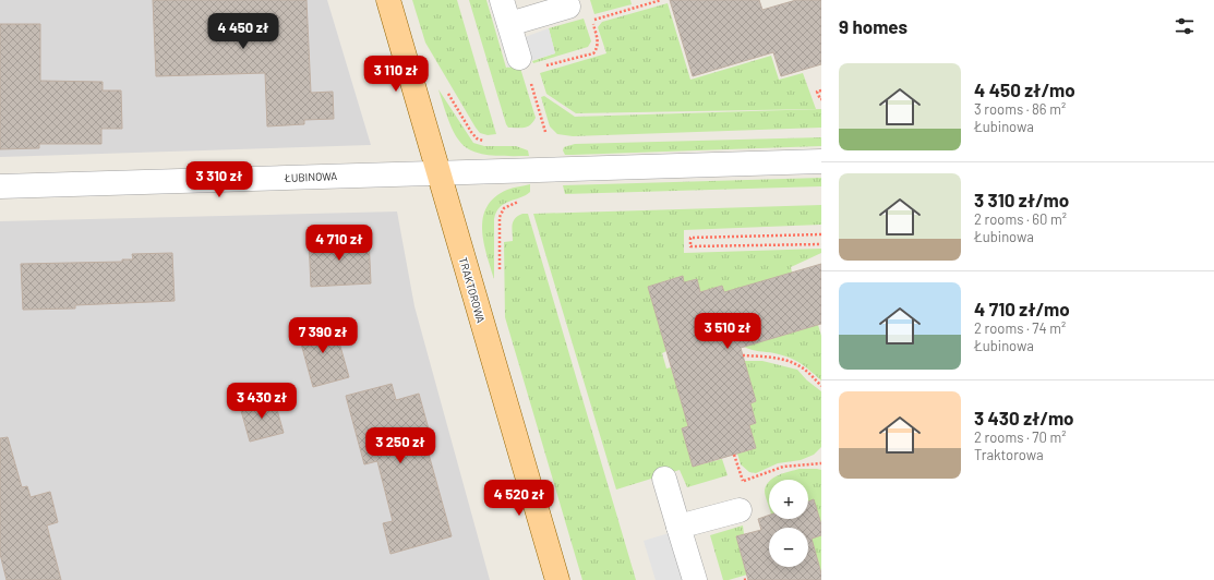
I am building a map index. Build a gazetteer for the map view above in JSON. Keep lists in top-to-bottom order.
{
  "streets": {
    "main road": ["TRAKTOROWA"],
    "street": ["ŁUBINOWA"]
  },
  "crossings": [
    ["ŁUBINOWA", "TRAKTOROWA"]
  ],
  "page": {
    "heading": "9 homes",
    "price": [
      "4 450 zł",
      "3 110 zł",
      "3 310 zł",
      "4 710 zł",
      "3 510 zł",
      "7 390 zł",
      "3 430 zł",
      "3 250 zł",
      "4 520 zł"
    ],
    "list": [
      {
        "name": "4 450 zł/mo",
        "note": "3 rooms · 86 m² · Łubinowa"
      },
      {
        "name": "3 310 zł/mo",
        "note": "2 rooms · 60 m² · Łubinowa"
      },
      {
        "name": "4 710 zł/mo",
        "note": "2 rooms · 74 m² · Łubinowa"
      },
      {
        "name": "3 430 zł/mo",
        "note": "2 rooms · 70 m² · Traktorowa"
      }
    ],
    "map_buttons": ["+", "−"]
  }
}
